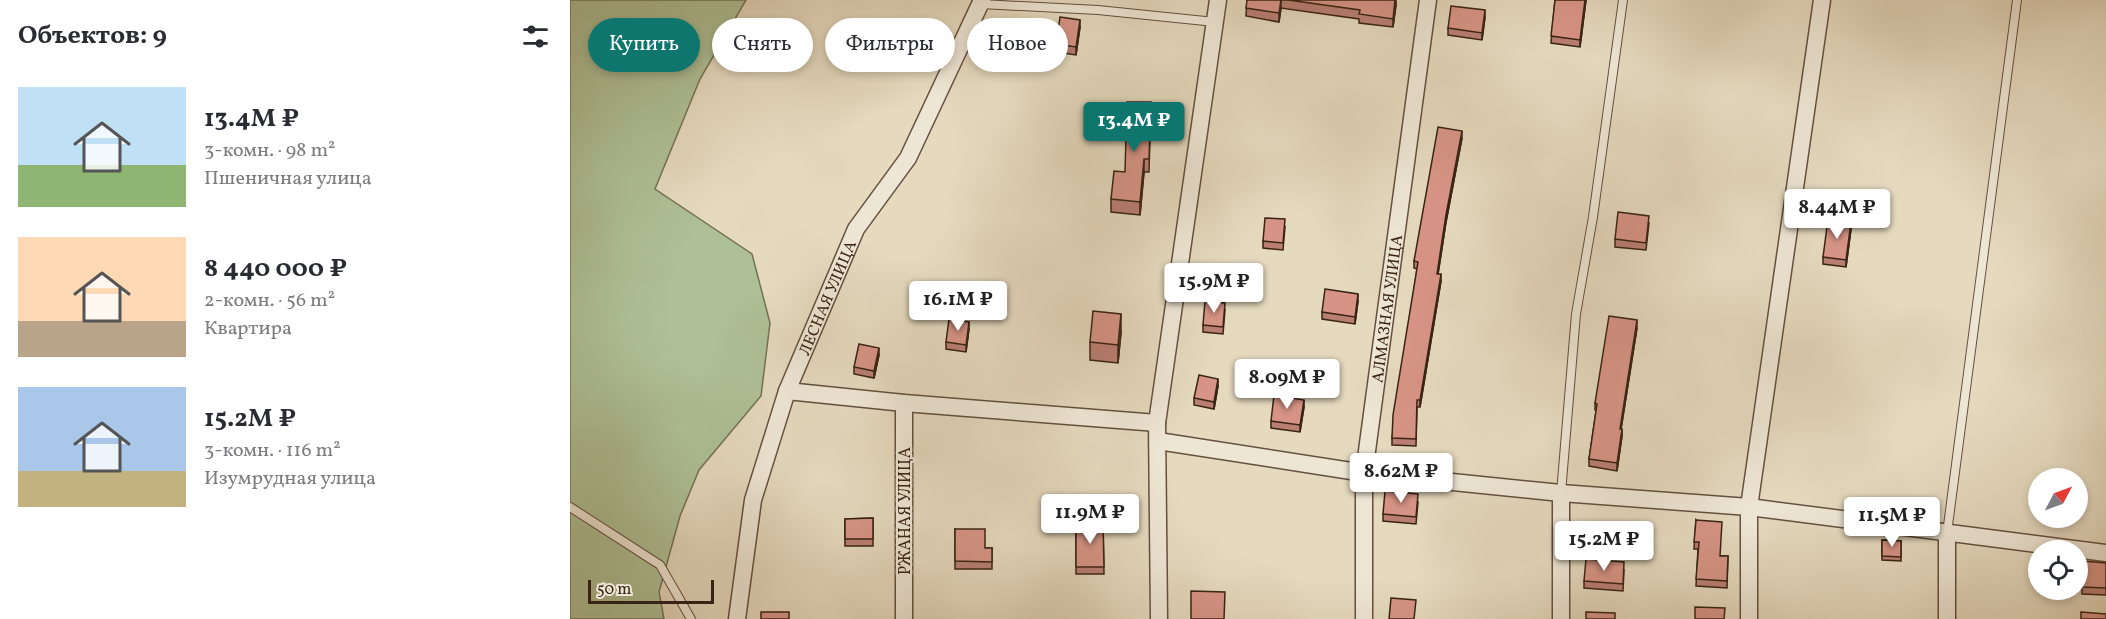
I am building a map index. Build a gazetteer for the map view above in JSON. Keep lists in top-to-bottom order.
{
  "streets": {
    "street": ["ЛЕСНАЯ УЛИЦА", "АЛМАЗНАЯ УЛИЦА", "РЖАНАЯ УЛИЦА"]
  },
  "scale_bar": "50 m",
  "north": "top right",
  "page": {
    "heading": "Объектов: 9",
    "chip": [
      "Купить",
      "Снять",
      "Фильтры",
      "Новое"
    ],
    "list": [
      {
        "name": "13.4M ₽",
        "note": "3-комн. · 98 m² · Пшеничная улица"
      },
      {
        "name": "8 440 000 ₽",
        "note": "2-комн. · 56 m² · Квартира"
      },
      {
        "name": "15.2M ₽",
        "note": "3-комн. · 116 m² · Изумрудная улица"
      }
    ],
    "price": [
      "13.4M ₽",
      "8.44M ₽",
      "15.9M ₽",
      "16.1M ₽",
      "8.09M ₽",
      "8.62M ₽",
      "11.9M ₽",
      "11.5M ₽",
      "15.2M ₽"
    ],
    "scale": "50 m"
  }
}
